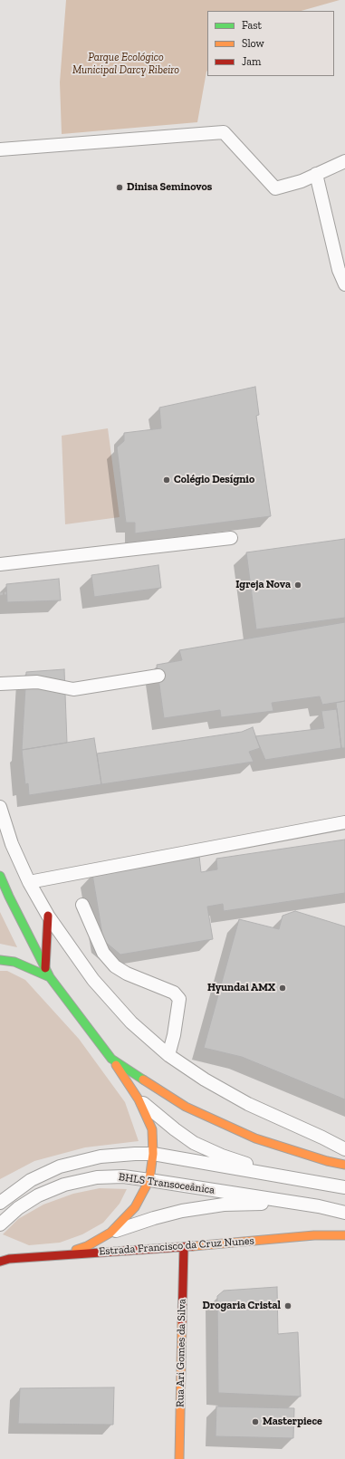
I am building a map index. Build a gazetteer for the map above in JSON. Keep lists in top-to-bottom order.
{
  "streets": {
    "main road": ["Estrada Francisco da Cruz Nunes", "Rua Ari Gomes da Silva"],
    "lane": ["BHLS Transoceânica"]
  },
  "crossings": [
    ["Estrada Francisco da Cruz Nunes", "Rua Ari Gomes da Silva"]
  ],
  "parks": ["Parque Ecológico Municipal Darcy Ribeiro"],
  "places": [
    "Dinisa Seminovos",
    "Colégio Desígnio",
    "Igreja Nova",
    "Hyundai AMX",
    "Drogaria Cristal",
    "Masterpiece"
  ],
  "legend": ["Fast", "Slow", "Jam"]
}
